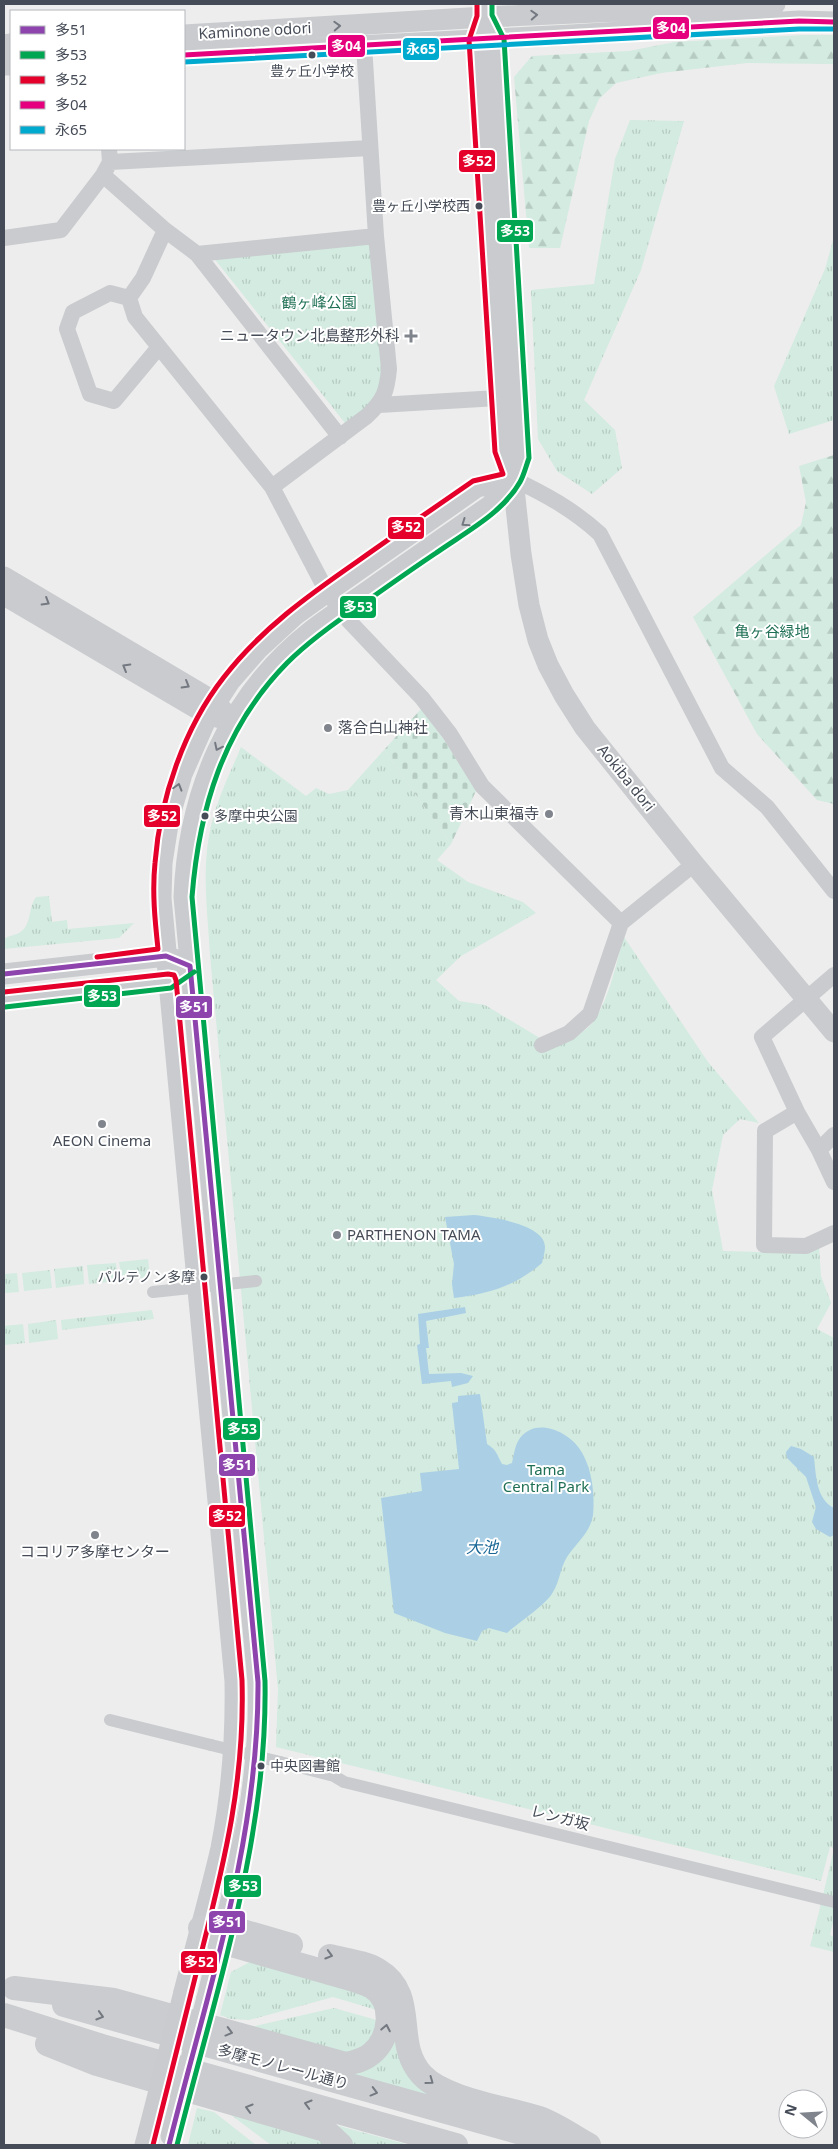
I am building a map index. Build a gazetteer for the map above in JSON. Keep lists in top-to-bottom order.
{
  "streets": {
    "main road": ["多摩モノレール通り"],
    "street": ["Kaminone odori", "Aokiba dori", "レンガ坂"]
  },
  "crossings": [
    ["Kaminone odori", "Aokiba dori"]
  ],
  "water": ["大池"],
  "parks": ["鶴ヶ峰公園", "亀ヶ谷緑地", "Tama Central Park"],
  "places": {
    "other": [
      "豊ヶ丘小学校",
      "豊ヶ丘小学校西",
      "落合白山神社",
      "青木山東福寺",
      "多摩中央公園",
      "AEON Cinema",
      "PARTHENON TAMA",
      "パルテノン多摩",
      "ココリア多摩センター",
      "中央図書館"
    ],
    "health": ["ニュータウン北島整形外科"]
  },
  "lines": [
    "transit line 多53",
    "transit line 多52",
    "transit line 多04",
    "transit line 永65",
    "transit line 多51"
  ],
  "legend": [
    "多51",
    "多53",
    "多52",
    "多04",
    "永65"
  ],
  "north": "left"
}
